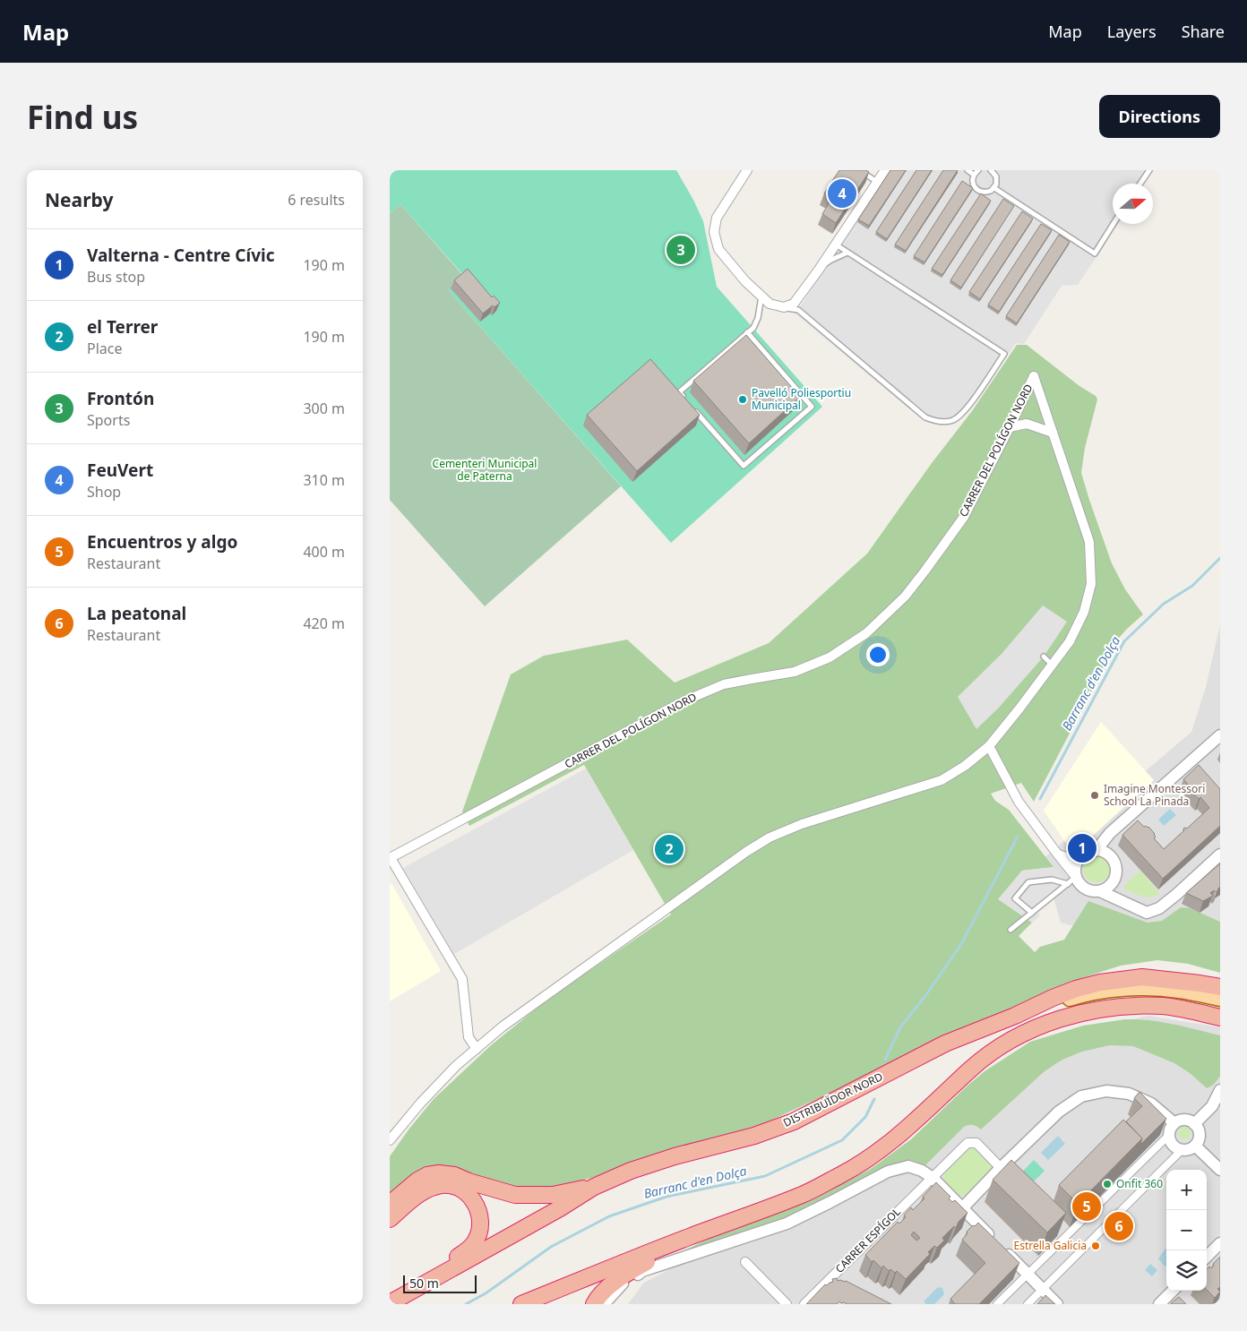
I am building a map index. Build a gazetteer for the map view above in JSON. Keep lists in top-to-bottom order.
{
  "streets": {
    "highway": ["DISTRIBUÏDOR NORD"],
    "street": ["CARRER DEL POLÍGON NORD", "CARRER ESPÍGOL"]
  },
  "water": ["Barranc d'en Dolça"],
  "parks": ["Cementeri Municipal de Paterna"],
  "places": [
    "Pavelló Poliesportiu Municipal",
    "Imagine Montessori School La Pinada",
    "Onfit 360",
    "Estrella Galicia"
  ],
  "scale_bar": "50 m",
  "north": "right",
  "page": {
    "header": "Map",
    "nav": ["Map", "Layers", "Share"],
    "buttons": "Directions",
    "title": "Find us",
    "heading": ["Nearby", "6 results"],
    "pins": [
      "4",
      "3",
      "1",
      "2",
      "5",
      "6"
    ],
    "list": [
      {
        "mark": "1",
        "name": "Valterna - Centre Cívic",
        "note": "Bus stop",
        "value": "190 m"
      },
      {
        "mark": "2",
        "name": "el Terrer",
        "note": "Place",
        "value": "190 m"
      },
      {
        "mark": "3",
        "name": "Frontón",
        "note": "Sports",
        "value": "300 m"
      },
      {
        "mark": "4",
        "name": "FeuVert",
        "note": "Shop",
        "value": "310 m"
      },
      {
        "mark": "5",
        "name": "Encuentros y algo",
        "note": "Restaurant",
        "value": "400 m"
      },
      {
        "mark": "6",
        "name": "La peatonal",
        "note": "Restaurant",
        "value": "420 m"
      }
    ],
    "map_buttons": ["+", "−"],
    "scale": "50 m"
  }
}
